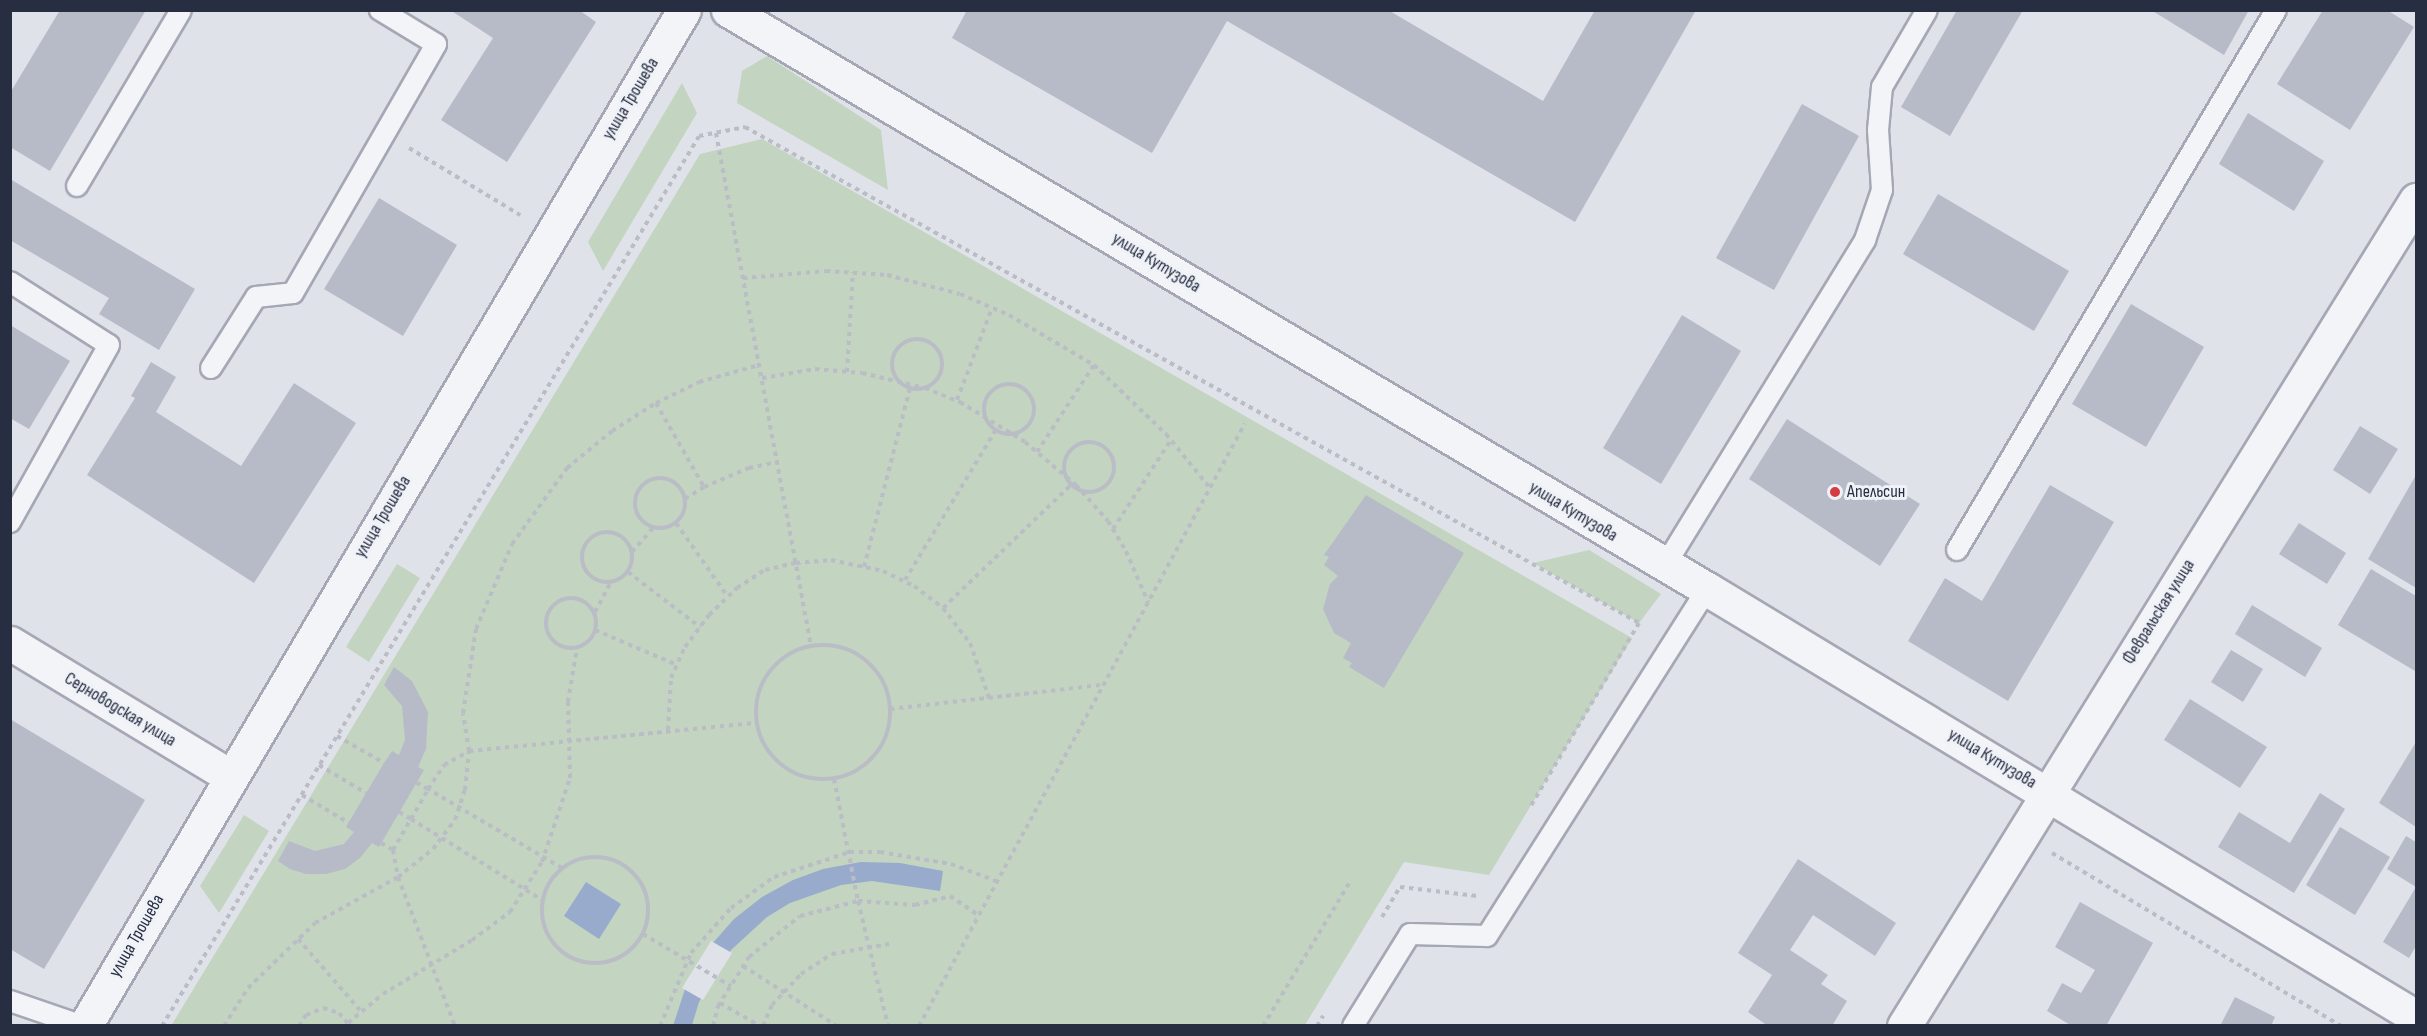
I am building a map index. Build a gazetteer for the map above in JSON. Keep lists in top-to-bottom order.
{
  "streets": {
    "street": [
      "улица Трошева",
      "улица Кутузова",
      "Февральская улица",
      "Серноводская улица"
    ]
  },
  "crossings": [
    ["улица Трошева", "Серноводская улица"],
    ["улица Кутузова", "Февральская улица"]
  ],
  "places": ["Апельсин"]
}
